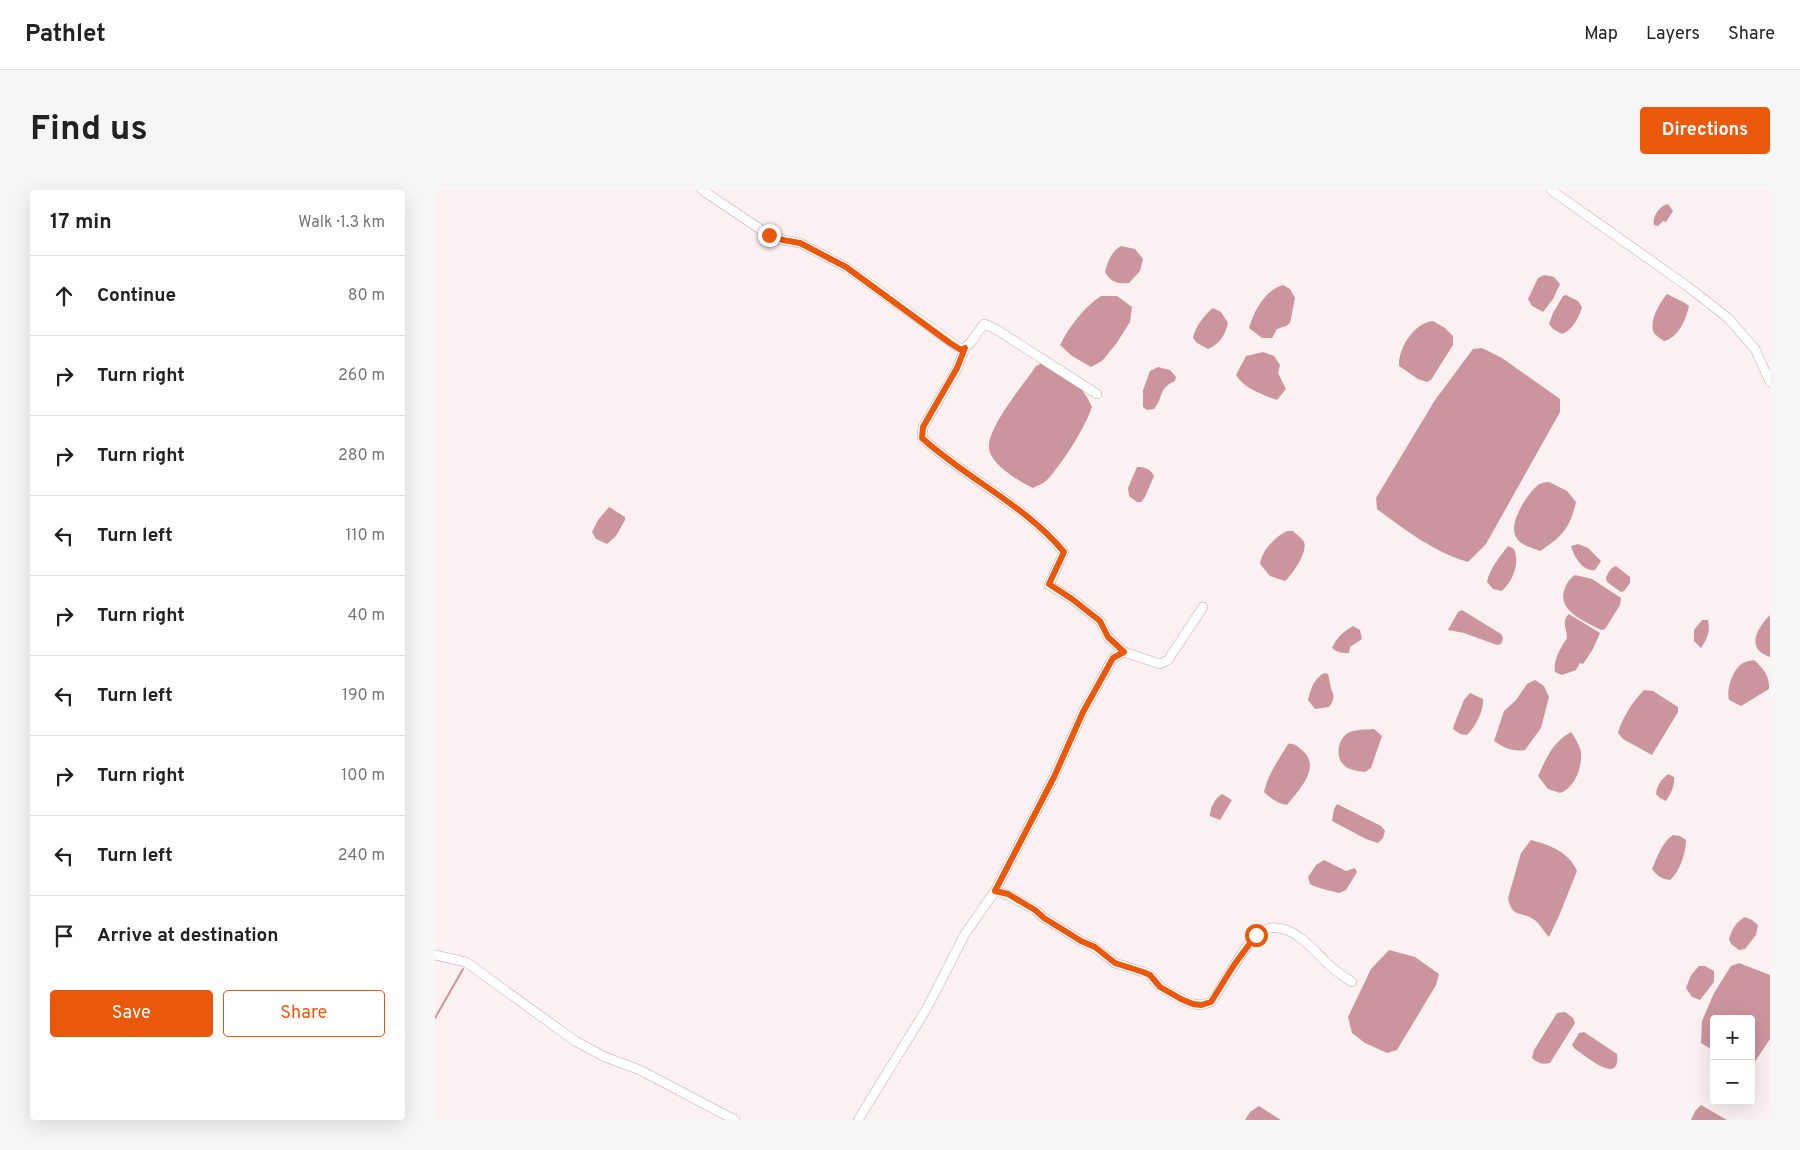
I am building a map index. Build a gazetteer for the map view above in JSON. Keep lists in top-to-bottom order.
{
  "page": {
    "header": "Pathlet",
    "nav": ["Map", "Layers", "Share"],
    "buttons": [
      "Directions",
      ["Save", "Share"]
    ],
    "title": "Find us",
    "heading": ["17 min", "Walk · 1.3 km"],
    "list": [
      ["Continue", "80 m"],
      ["Turn right", "260 m"],
      ["Turn right", "280 m"],
      ["Turn left", "110 m"],
      ["Turn right", "40 m"],
      ["Turn left", "190 m"],
      ["Turn right", "100 m"],
      ["Turn left", "240 m"],
      "Arrive at destination"
    ],
    "map_buttons": ["+", "−"]
  }
}
